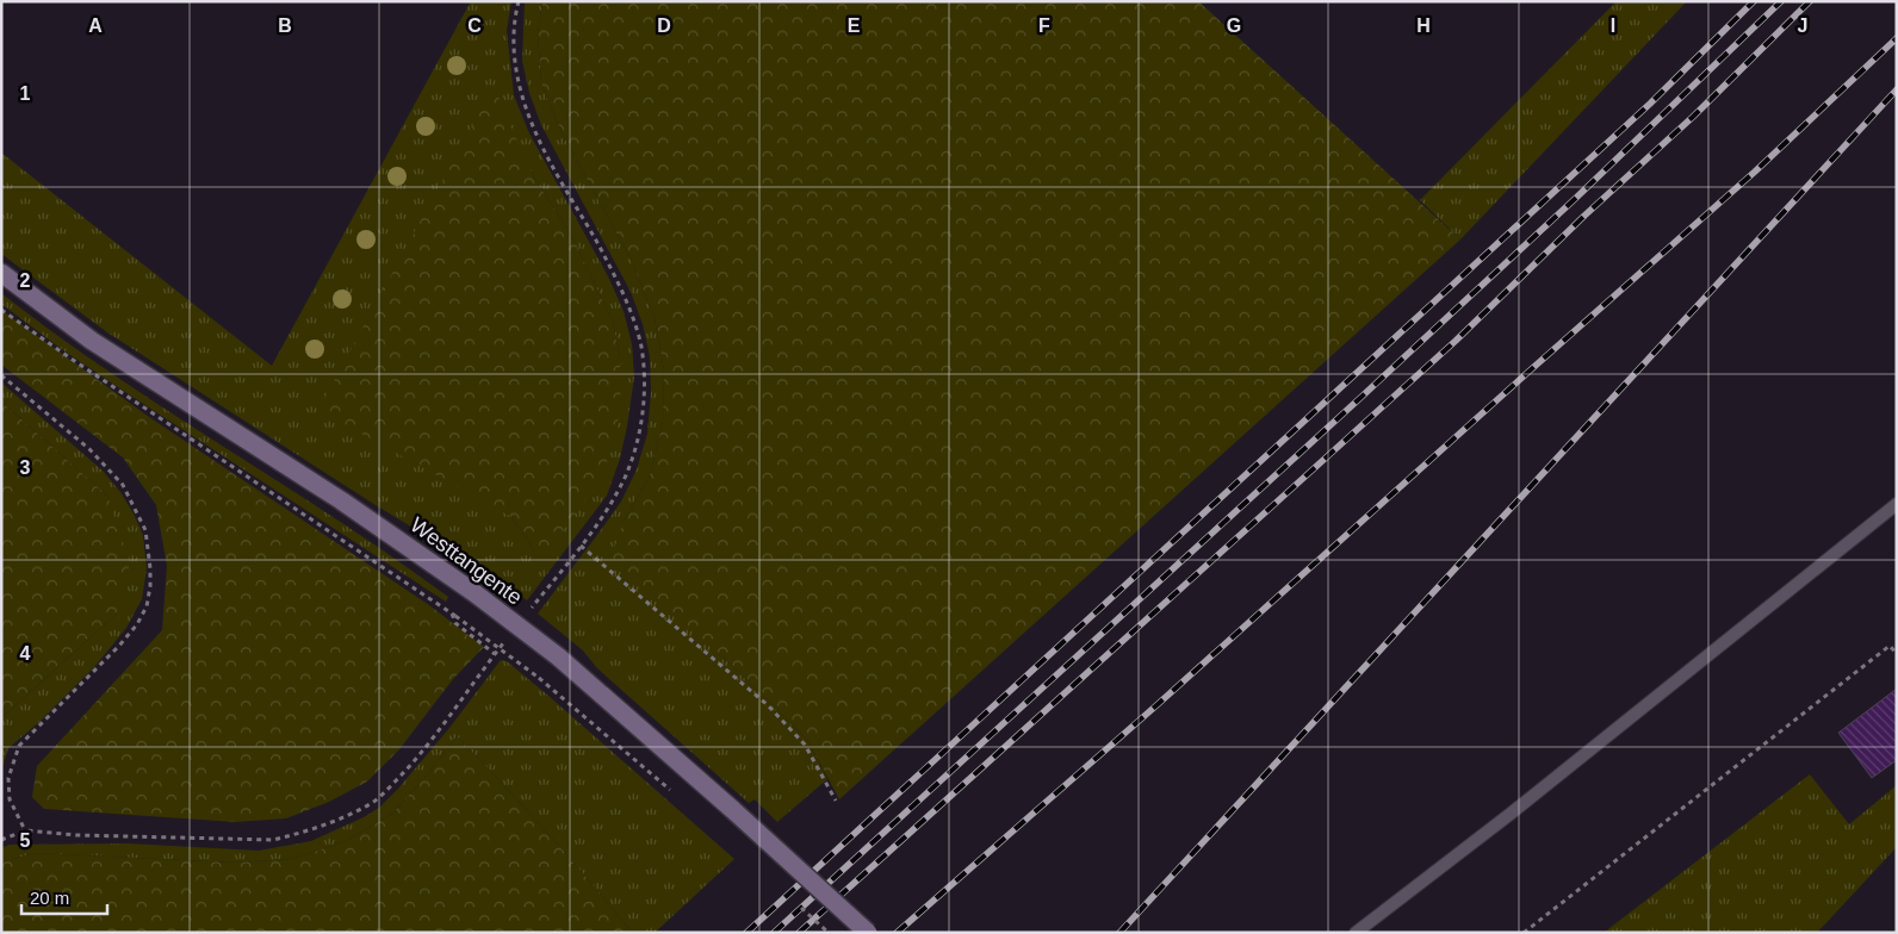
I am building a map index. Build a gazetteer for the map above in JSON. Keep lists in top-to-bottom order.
{
  "streets": {
    "main road": ["Westtangente"]
  },
  "scale_bar": "20 m",
  "grid": {
    "columns": [
      "A",
      "B",
      "C",
      "D",
      "E",
      "F",
      "G",
      "H",
      "I",
      "J"
    ],
    "rows": [
      "1",
      "2",
      "3",
      "4",
      "5"
    ]
  }
}
